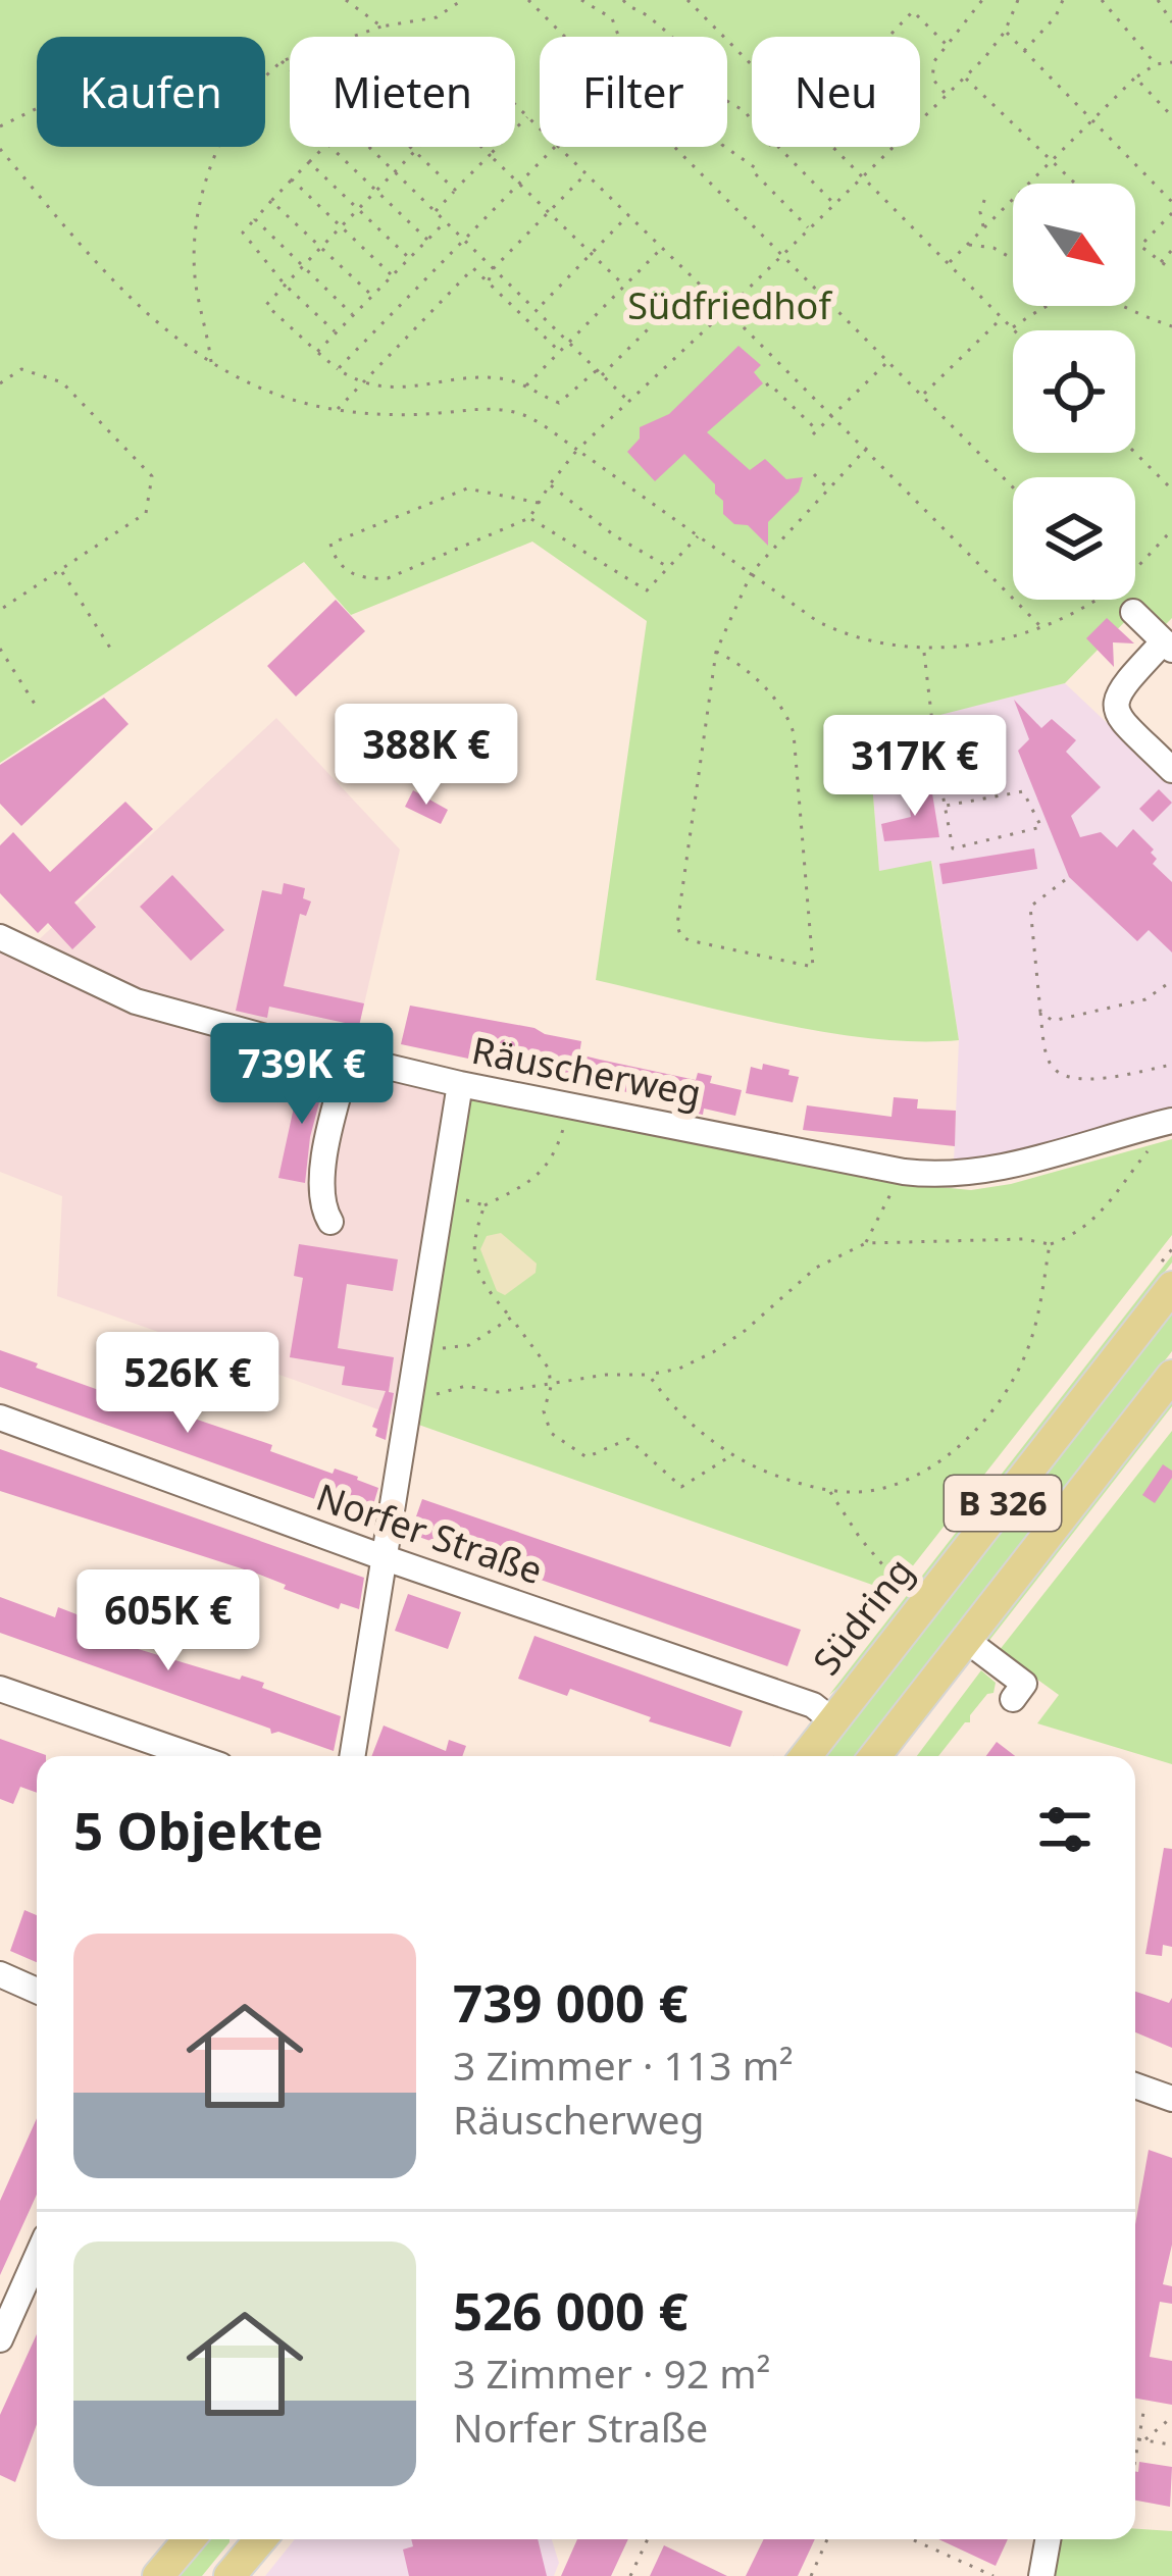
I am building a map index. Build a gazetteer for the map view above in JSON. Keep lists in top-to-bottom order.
{
  "streets": {
    "main road": ["B 326", "Südring"],
    "street": ["Räuscherweg", "Norfer Straße"]
  },
  "crossings": [
    ["Norfer Straße", "Südring"]
  ],
  "parks": ["Südfriedhof"],
  "north": "bottom right",
  "page": {
    "chip": [
      "Kaufen",
      "Mieten",
      "Filter",
      "Neu"
    ],
    "price": [
      "388K €",
      "317K €",
      "739K €",
      "526K €",
      "605K €"
    ],
    "heading": "5 Objekte",
    "list": [
      {
        "name": "739 000 €",
        "note": "3 Zimmer · 113 m² · Räuscherweg"
      },
      {
        "name": "526 000 €",
        "note": "3 Zimmer · 92 m² · Norfer Straße"
      }
    ]
  }
}
